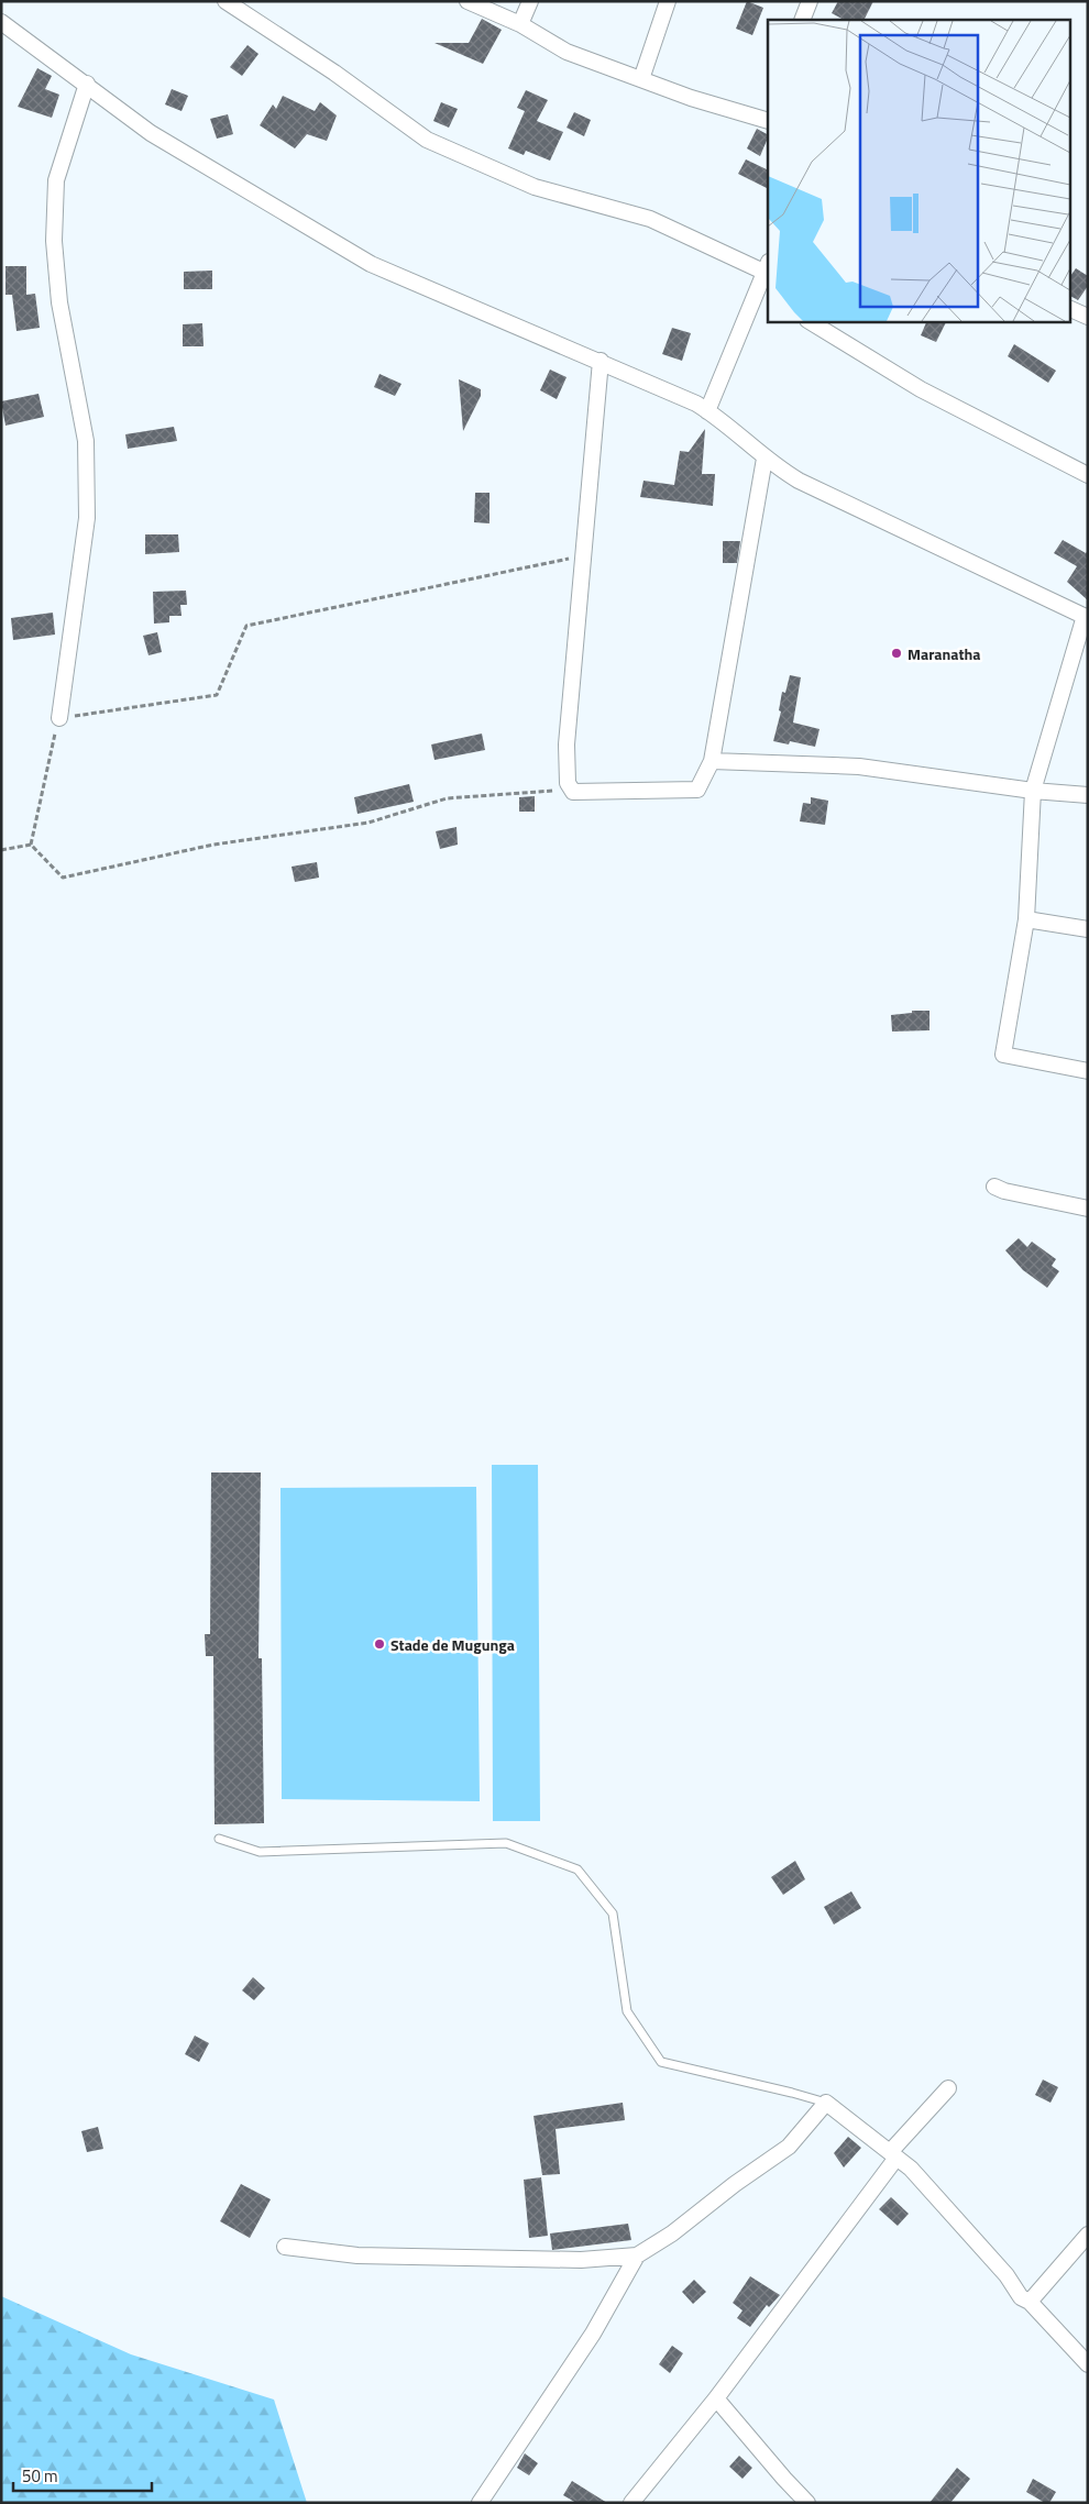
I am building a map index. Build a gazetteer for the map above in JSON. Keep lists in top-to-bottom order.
{
  "places": ["Maranatha", "Stade de Mugunga"],
  "scale_bar": "50 m"
}
